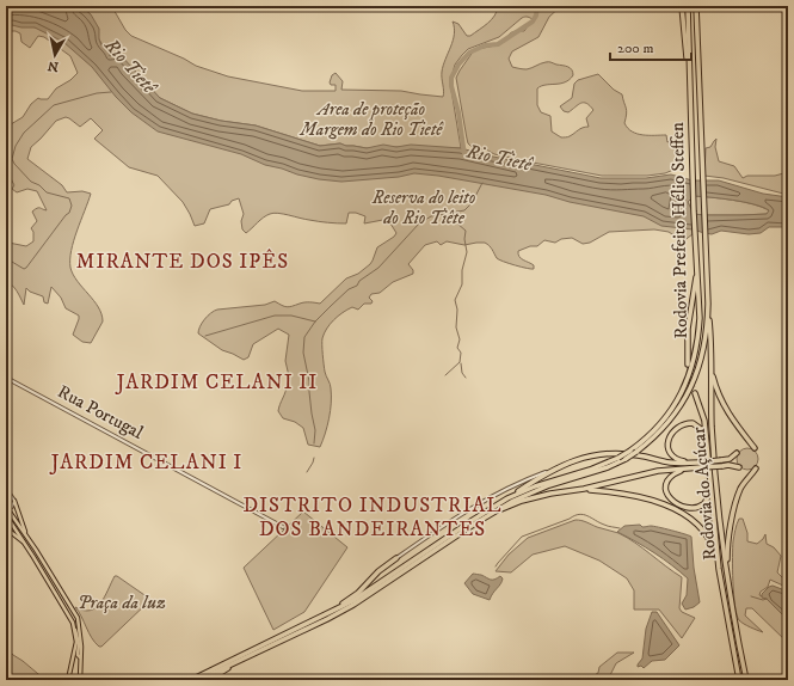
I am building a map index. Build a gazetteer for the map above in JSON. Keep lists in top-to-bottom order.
{
  "streets": {
    "highway": ["Rodovia Prefeito Hélio Steffen", "Rodovia do Açúcar"],
    "street": ["Rua Portugal"]
  },
  "crossings": [
    ["Rodovia Prefeito Hélio Steffen", "Rodovia do Açúcar"]
  ],
  "districts": [
    "MIRANTE DOS IPÊS",
    "JARDIM CELANI II",
    "JARDIM CELANI I",
    "DISTRITO INDUSTRIAL DOS BANDEIRANTES"
  ],
  "water": ["Rio Tietê"],
  "parks": ["Area de proteção Margem do Rio Tietê", "Reserva do leito do Rio Tiête", "Praça da luz"],
  "scale_bar": "200 m",
  "north": "bottom"
}
